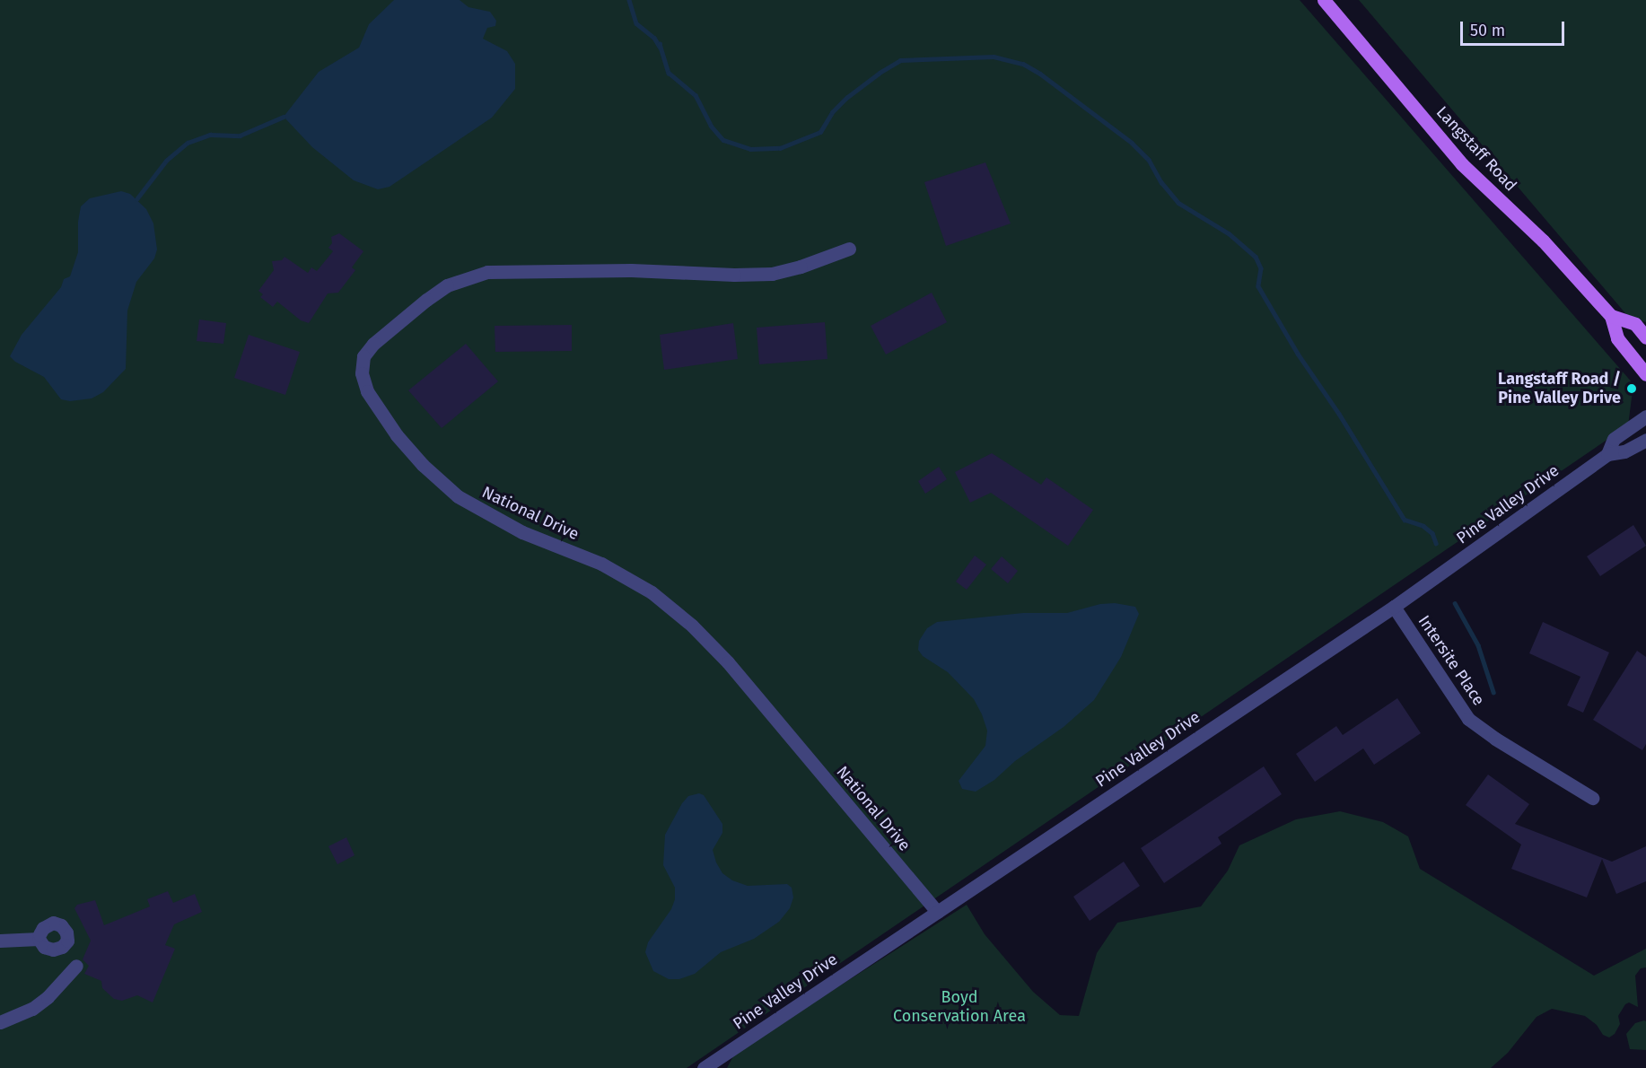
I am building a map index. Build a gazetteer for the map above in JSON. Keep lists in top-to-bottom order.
{
  "streets": {
    "main road": ["Langstaff Road"],
    "street": ["Pine Valley Drive", "National Drive", "Intersite Place"]
  },
  "crossings": [
    ["Pine Valley Drive", "National Drive"],
    ["Pine Valley Drive", "Intersite Place"]
  ],
  "parks": ["Boyd Conservation Area"],
  "places": ["Langstaff Road / Pine Valley Drive"],
  "scale_bar": "50 m"
}
